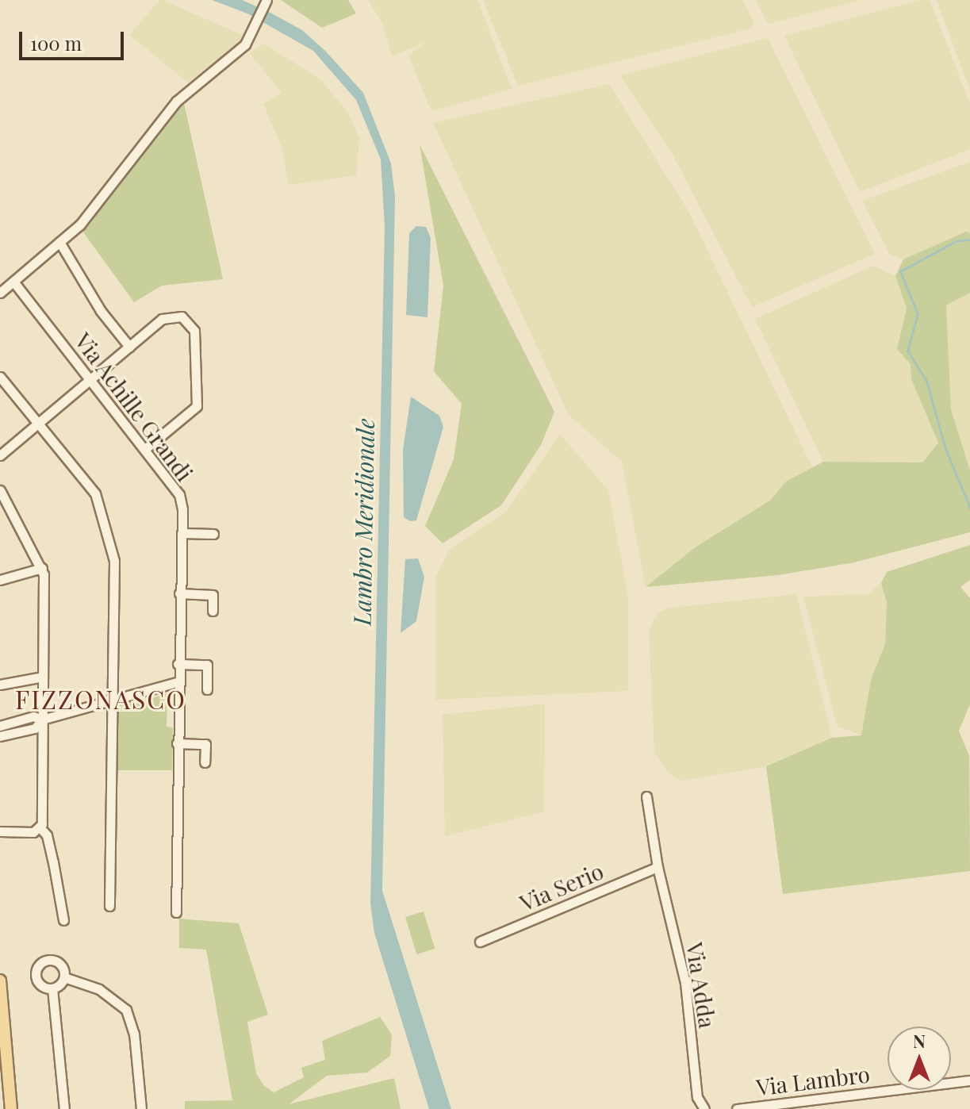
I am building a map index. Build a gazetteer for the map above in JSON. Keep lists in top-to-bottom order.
{
  "streets": {
    "street": [
      "Via Achille Grandi",
      "Via Serio",
      "Via Adda",
      "Via Lambro"
    ]
  },
  "crossings": [
    ["Via Serio", "Via Adda"]
  ],
  "districts": ["FIZZONASCO"],
  "water": ["Lambro Meridionale"],
  "scale_bar": "100 m",
  "north": "top"
}
